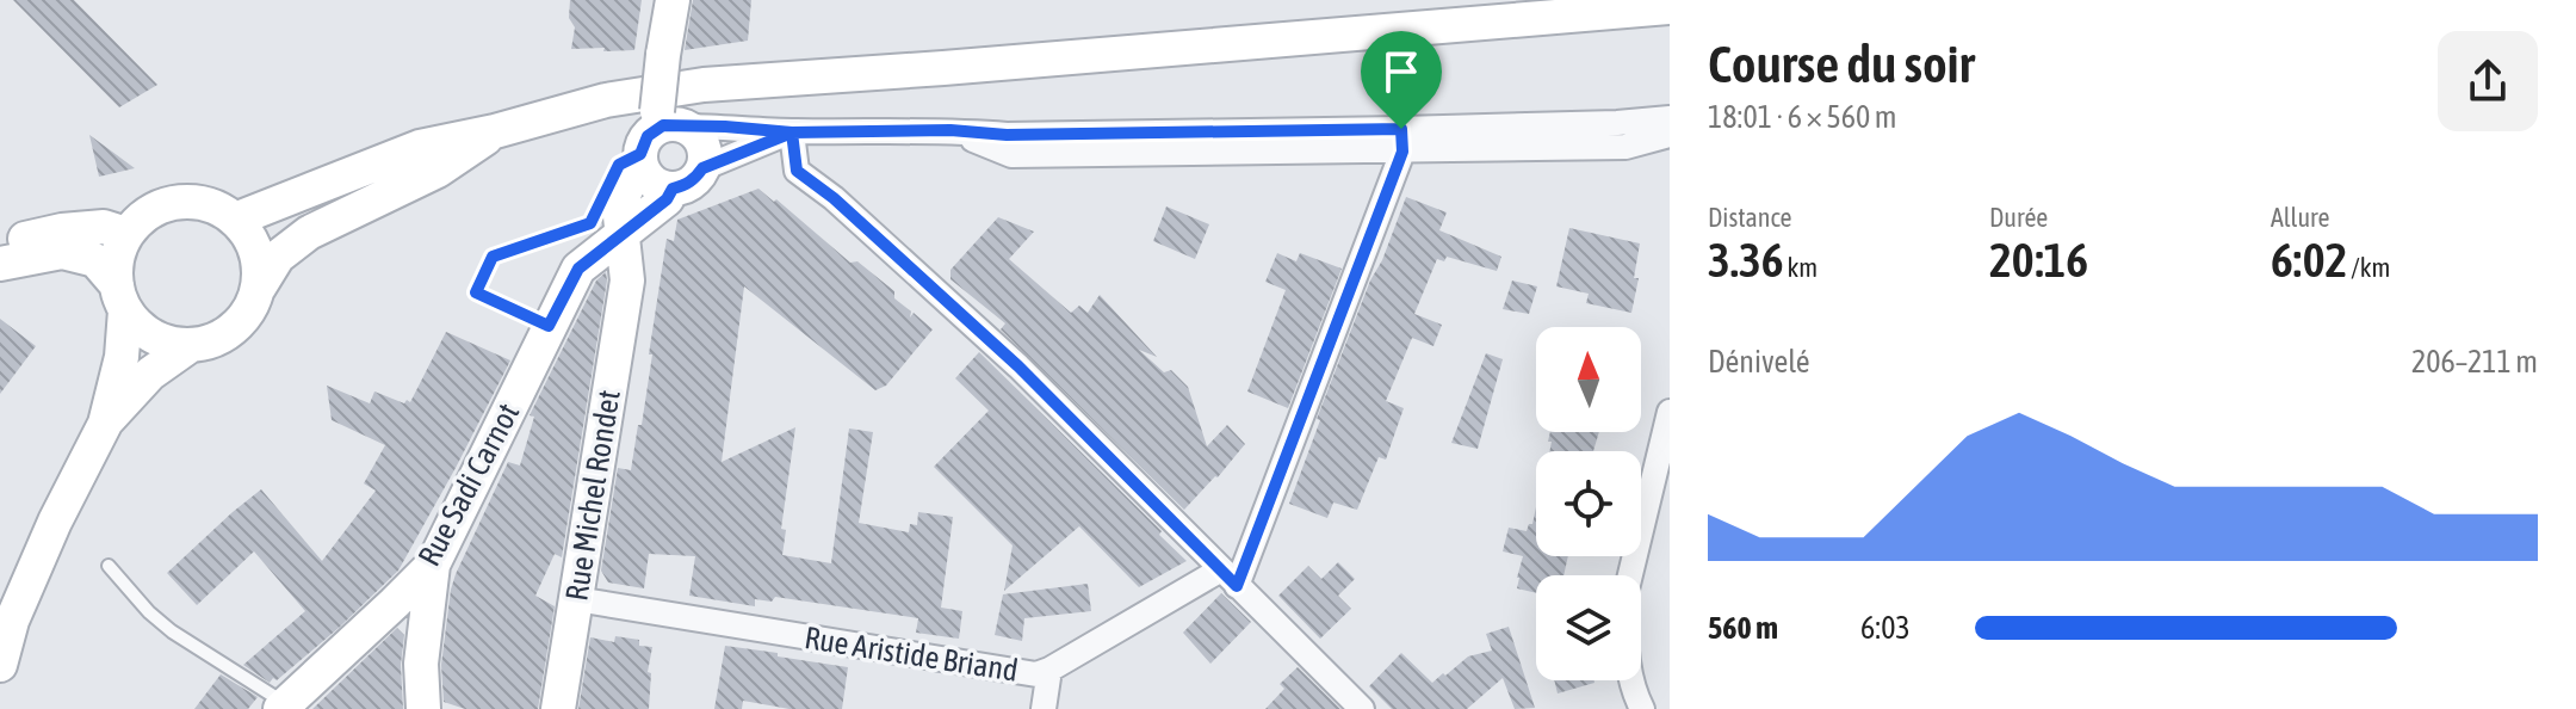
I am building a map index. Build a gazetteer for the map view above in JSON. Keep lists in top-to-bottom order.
{
  "streets": {
    "main road": ["Rue Sadi Carnot", "Rue Michel Rondet"],
    "street": ["Rue Aristide Briand"]
  },
  "crossings": [
    ["Rue Sadi Carnot", "Rue Michel Rondet"],
    ["Rue Michel Rondet", "Rue Aristide Briand"]
  ],
  "north": "top",
  "page": {
    "heading": ["Course du soir", "18:01 · 6 × 560 m"],
    "stats": [
      ["Distance", "3.36 km"],
      ["Durée", "20:16"],
      ["Allure", "6:02 /km"]
    ],
    "chart": ["Dénivelé", "206–211 m"],
    "list": [
      {
        "name": "560 m",
        "note": "6:03"
      }
    ]
  }
}
